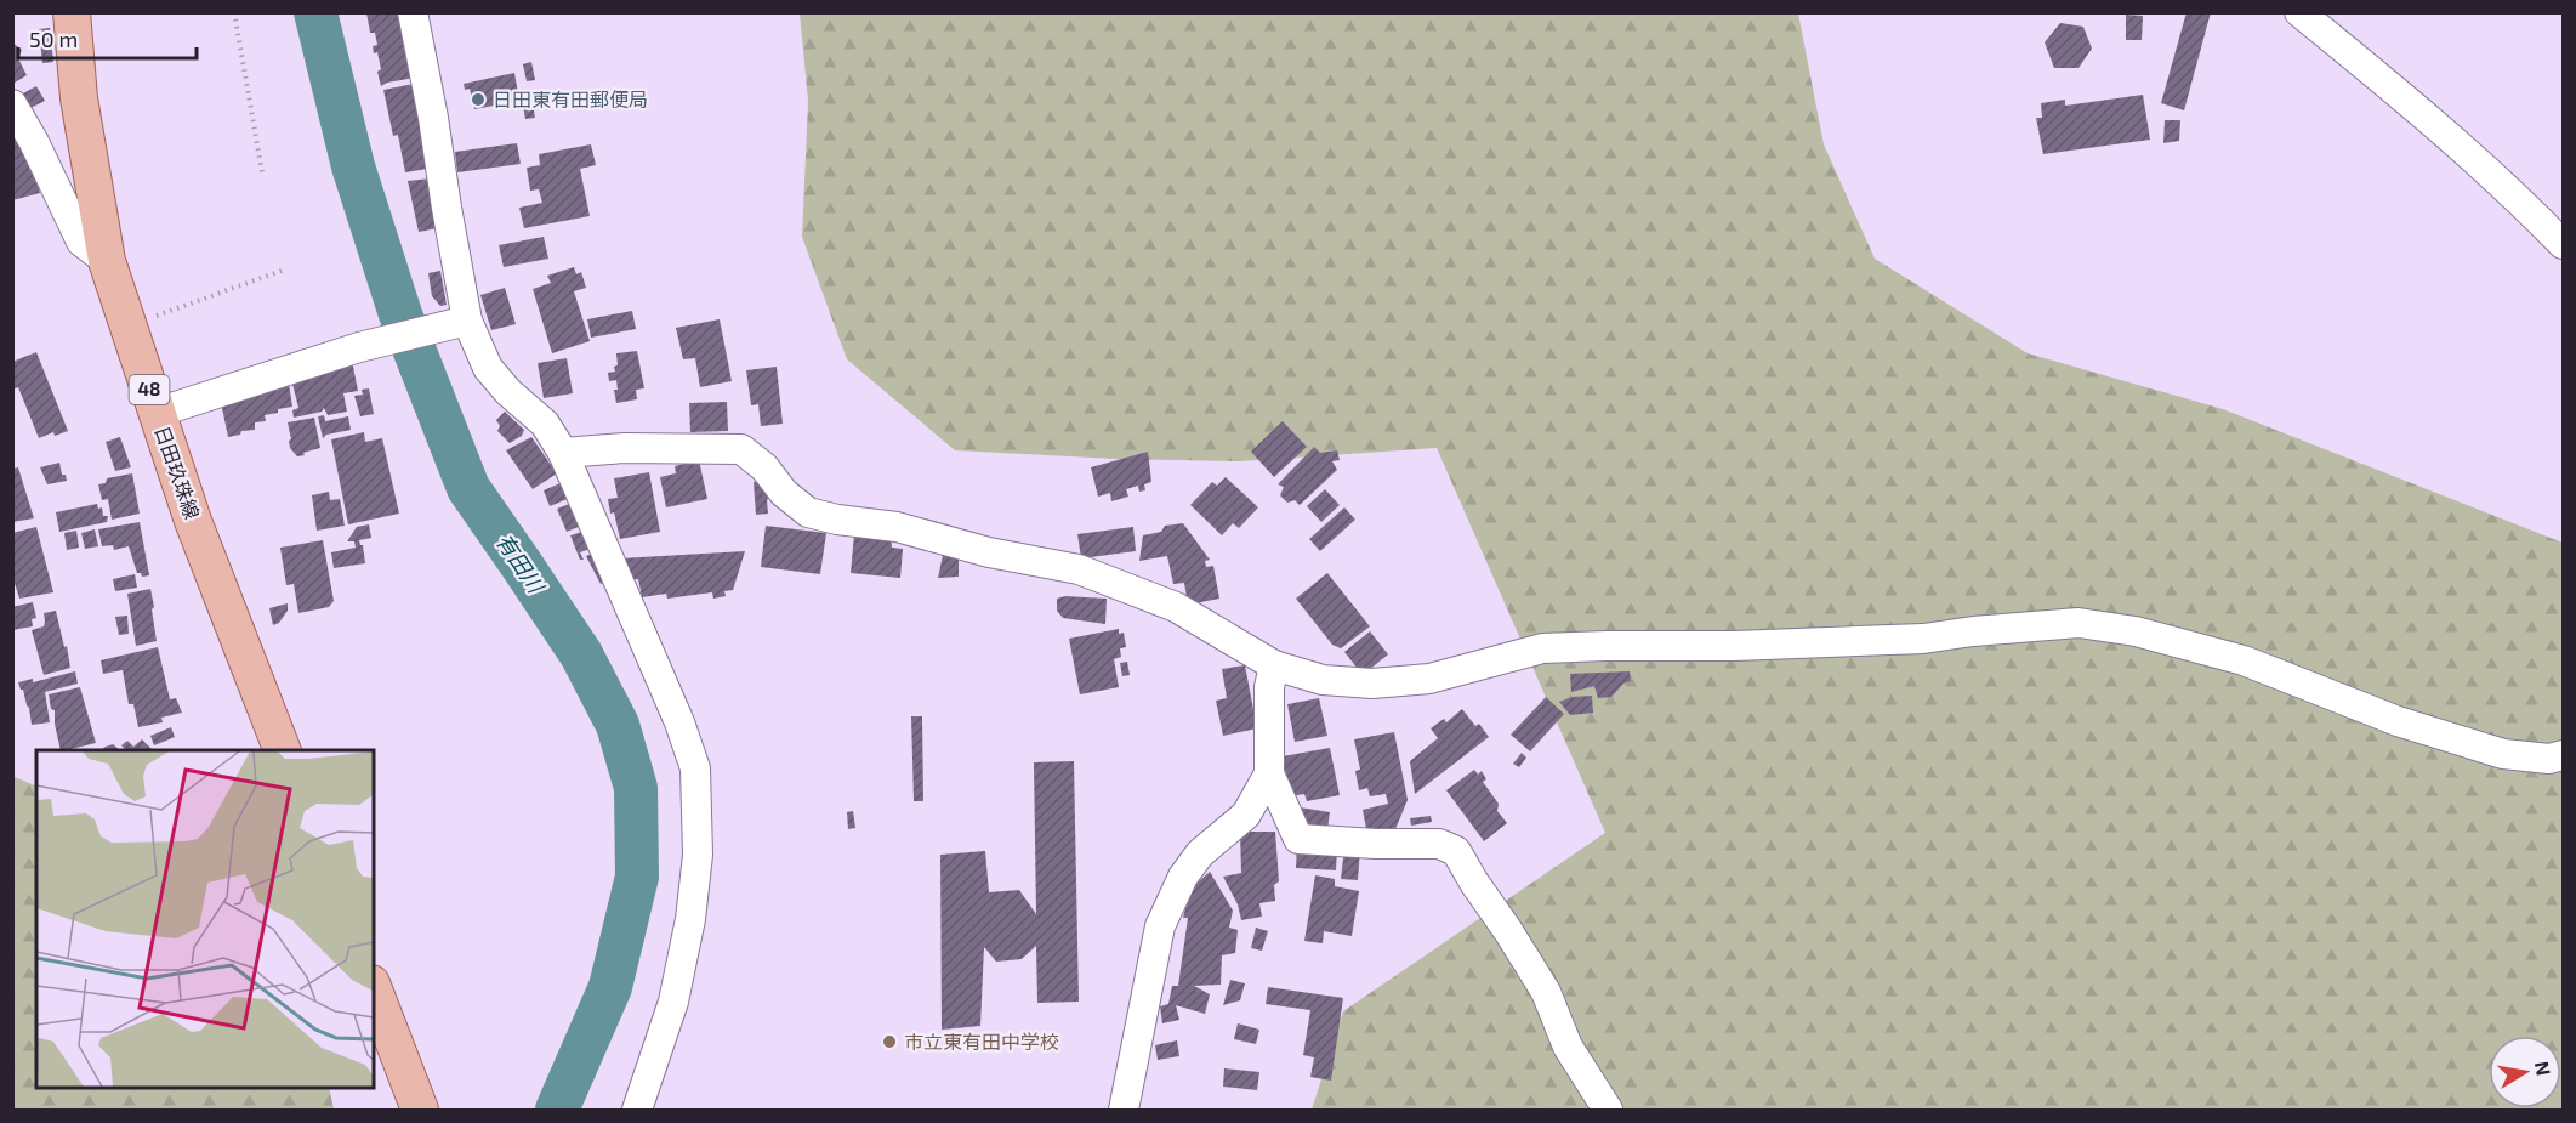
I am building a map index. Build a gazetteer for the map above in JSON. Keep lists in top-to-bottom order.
{
  "streets": {
    "main road": ["48", "日田玖珠線"]
  },
  "water": ["有田川"],
  "places": ["日田東有田郵便局", "市立東有田中学校"],
  "scale_bar": "50 m",
  "north": "right"
}
